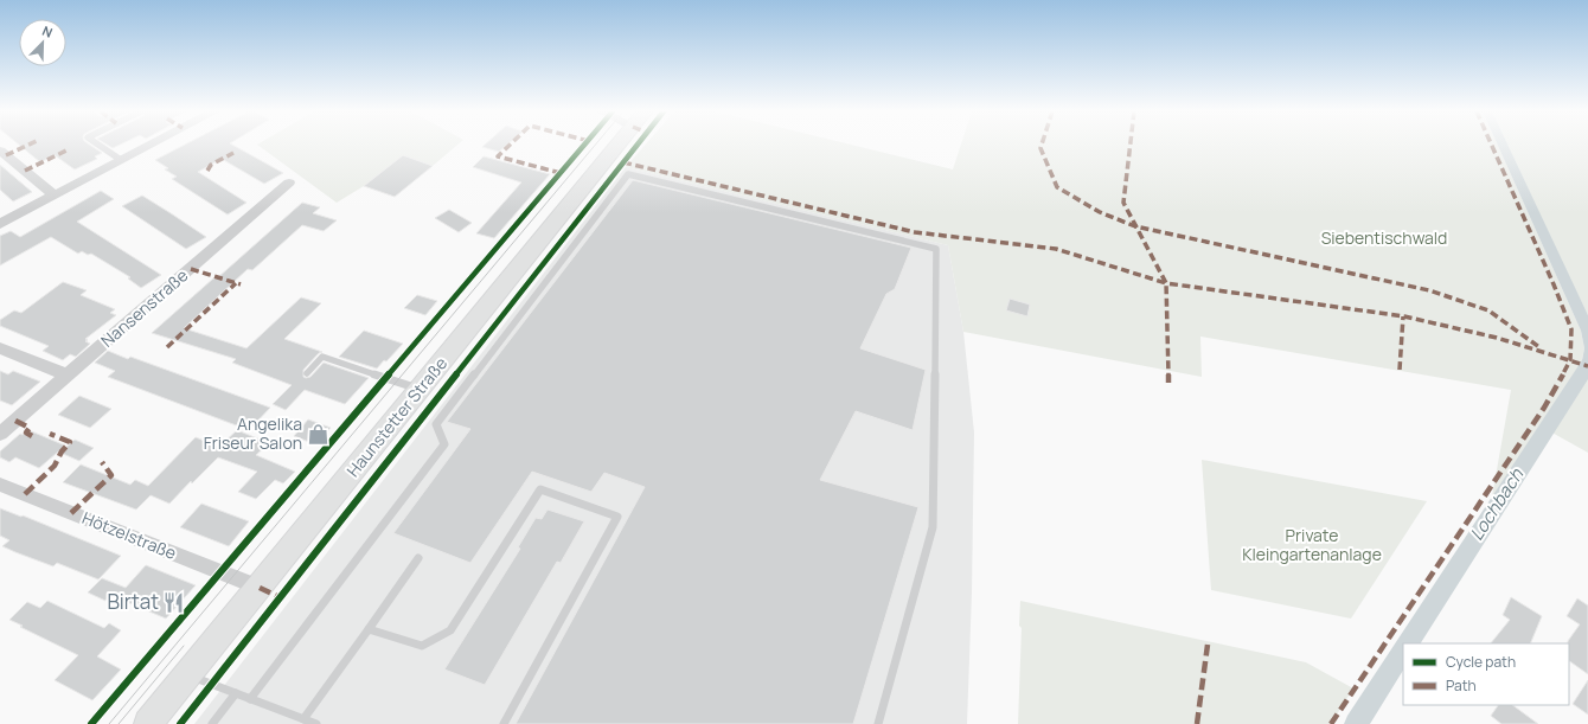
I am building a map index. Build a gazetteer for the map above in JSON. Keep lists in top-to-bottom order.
{
  "streets": {
    "main road": ["Haunstetter Straße"],
    "street": ["Nansenstraße", "Hötzelstraße"]
  },
  "crossings": [
    ["Haunstetter Straße", "Hötzelstraße"]
  ],
  "water": ["Lochbach"],
  "parks": ["Siebentischwald", "Private Kleingartenanlage"],
  "places": {
    "shop": ["Angelika Friseur Salon"],
    "restaurant": ["Birtat"]
  },
  "legend": ["Cycle path", "Path"],
  "north": "top right"
}
